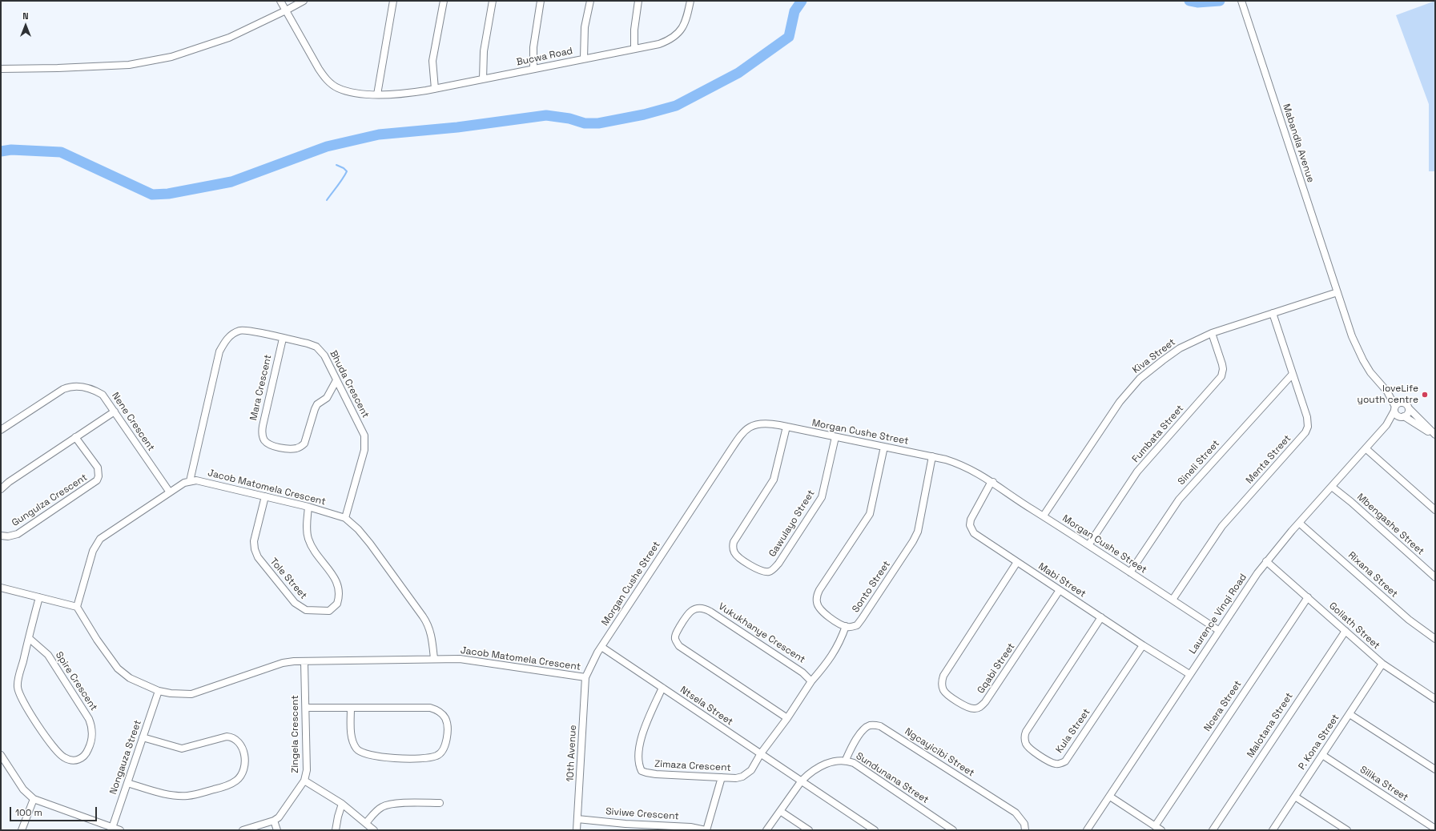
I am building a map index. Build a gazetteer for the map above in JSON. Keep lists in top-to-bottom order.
{
  "streets": {
    "street": [
      "Bucwa Road",
      "Mabandla Avenue",
      "Kiva Street",
      "Bhuda Crescent",
      "Mara Crescent",
      "Nene Crescent",
      "Morgan Cushe Street",
      "Fumbata Street",
      "Menta Street",
      "Sineli Street",
      "Jacob Matomela Crescent",
      "Gungulza Crescent",
      "Gawulayo Street",
      "Mbengashe Street",
      "Rixana Street",
      "Tole Street",
      "Mabi Street",
      "Sonto Street",
      "Laurence Vinqi Road",
      "Goliath Street",
      "Vukukhanye Crescent",
      "Gqabi Street",
      "Spire Crescent",
      "Ntsela Street",
      "Ncera Street",
      "Malotana Street",
      "Kula Street",
      "Zingela Crescent",
      "P. Kona Street",
      "Ngcayicibi Street",
      "10th Avenue",
      "Nongauza Street",
      "Zimaza Crescent",
      "Sundunana Street",
      "Silika Street",
      "Siviwe Crescent"
    ]
  },
  "crossings": [
    ["Mabandla Avenue", "Kiva Street"],
    ["Kiva Street", "Morgan Cushe Street"],
    ["Kiva Street", "Fumbata Street"],
    ["Kiva Street", "Menta Street"],
    ["Bhuda Crescent", "Mara Crescent"],
    ["Bhuda Crescent", "Jacob Matomela Crescent"],
    ["Nene Crescent", "Jacob Matomela Crescent"],
    ["Morgan Cushe Street", "Fumbata Street"],
    ["Morgan Cushe Street", "Menta Street"],
    ["Morgan Cushe Street", "Sineli Street"],
    ["Morgan Cushe Street", "Jacob Matomela Crescent"],
    ["Morgan Cushe Street", "Gawulayo Street"],
    ["Morgan Cushe Street", "Mabi Street"],
    ["Morgan Cushe Street", "Sonto Street"],
    ["Morgan Cushe Street", "Laurence Vinqi Road"],
    ["Morgan Cushe Street", "Ntsela Street"],
    ["Morgan Cushe Street", "10th Avenue"],
    ["Menta Street", "Sineli Street"],
    ["Jacob Matomela Crescent", "Tole Street"],
    ["Jacob Matomela Crescent", "Zingela Crescent"],
    ["Jacob Matomela Crescent", "10th Avenue"],
    ["Jacob Matomela Crescent", "Nongauza Street"],
    ["Mbengashe Street", "Laurence Vinqi Road"],
    ["Rixana Street", "Laurence Vinqi Road"],
    ["Mabi Street", "Laurence Vinqi Road"],
    ["Mabi Street", "Gqabi Street"],
    ["Mabi Street", "Kula Street"],
    ["Laurence Vinqi Road", "Goliath Street"],
    ["Goliath Street", "Ncera Street"],
    ["Goliath Street", "Malotana Street"],
    ["Goliath Street", "P. Kona Street"],
    ["Ntsela Street", "Zimaza Crescent"],
    ["Ntsela Street", "Sundunana Street"],
    ["P. Kona Street", "Silika Street"],
    ["Ngcayicibi Street", "Sundunana Street"],
    ["10th Avenue", "Siviwe Crescent"]
  ],
  "places": ["loveLife youth centre"],
  "scale_bar": "100 m",
  "north": "top"
}
